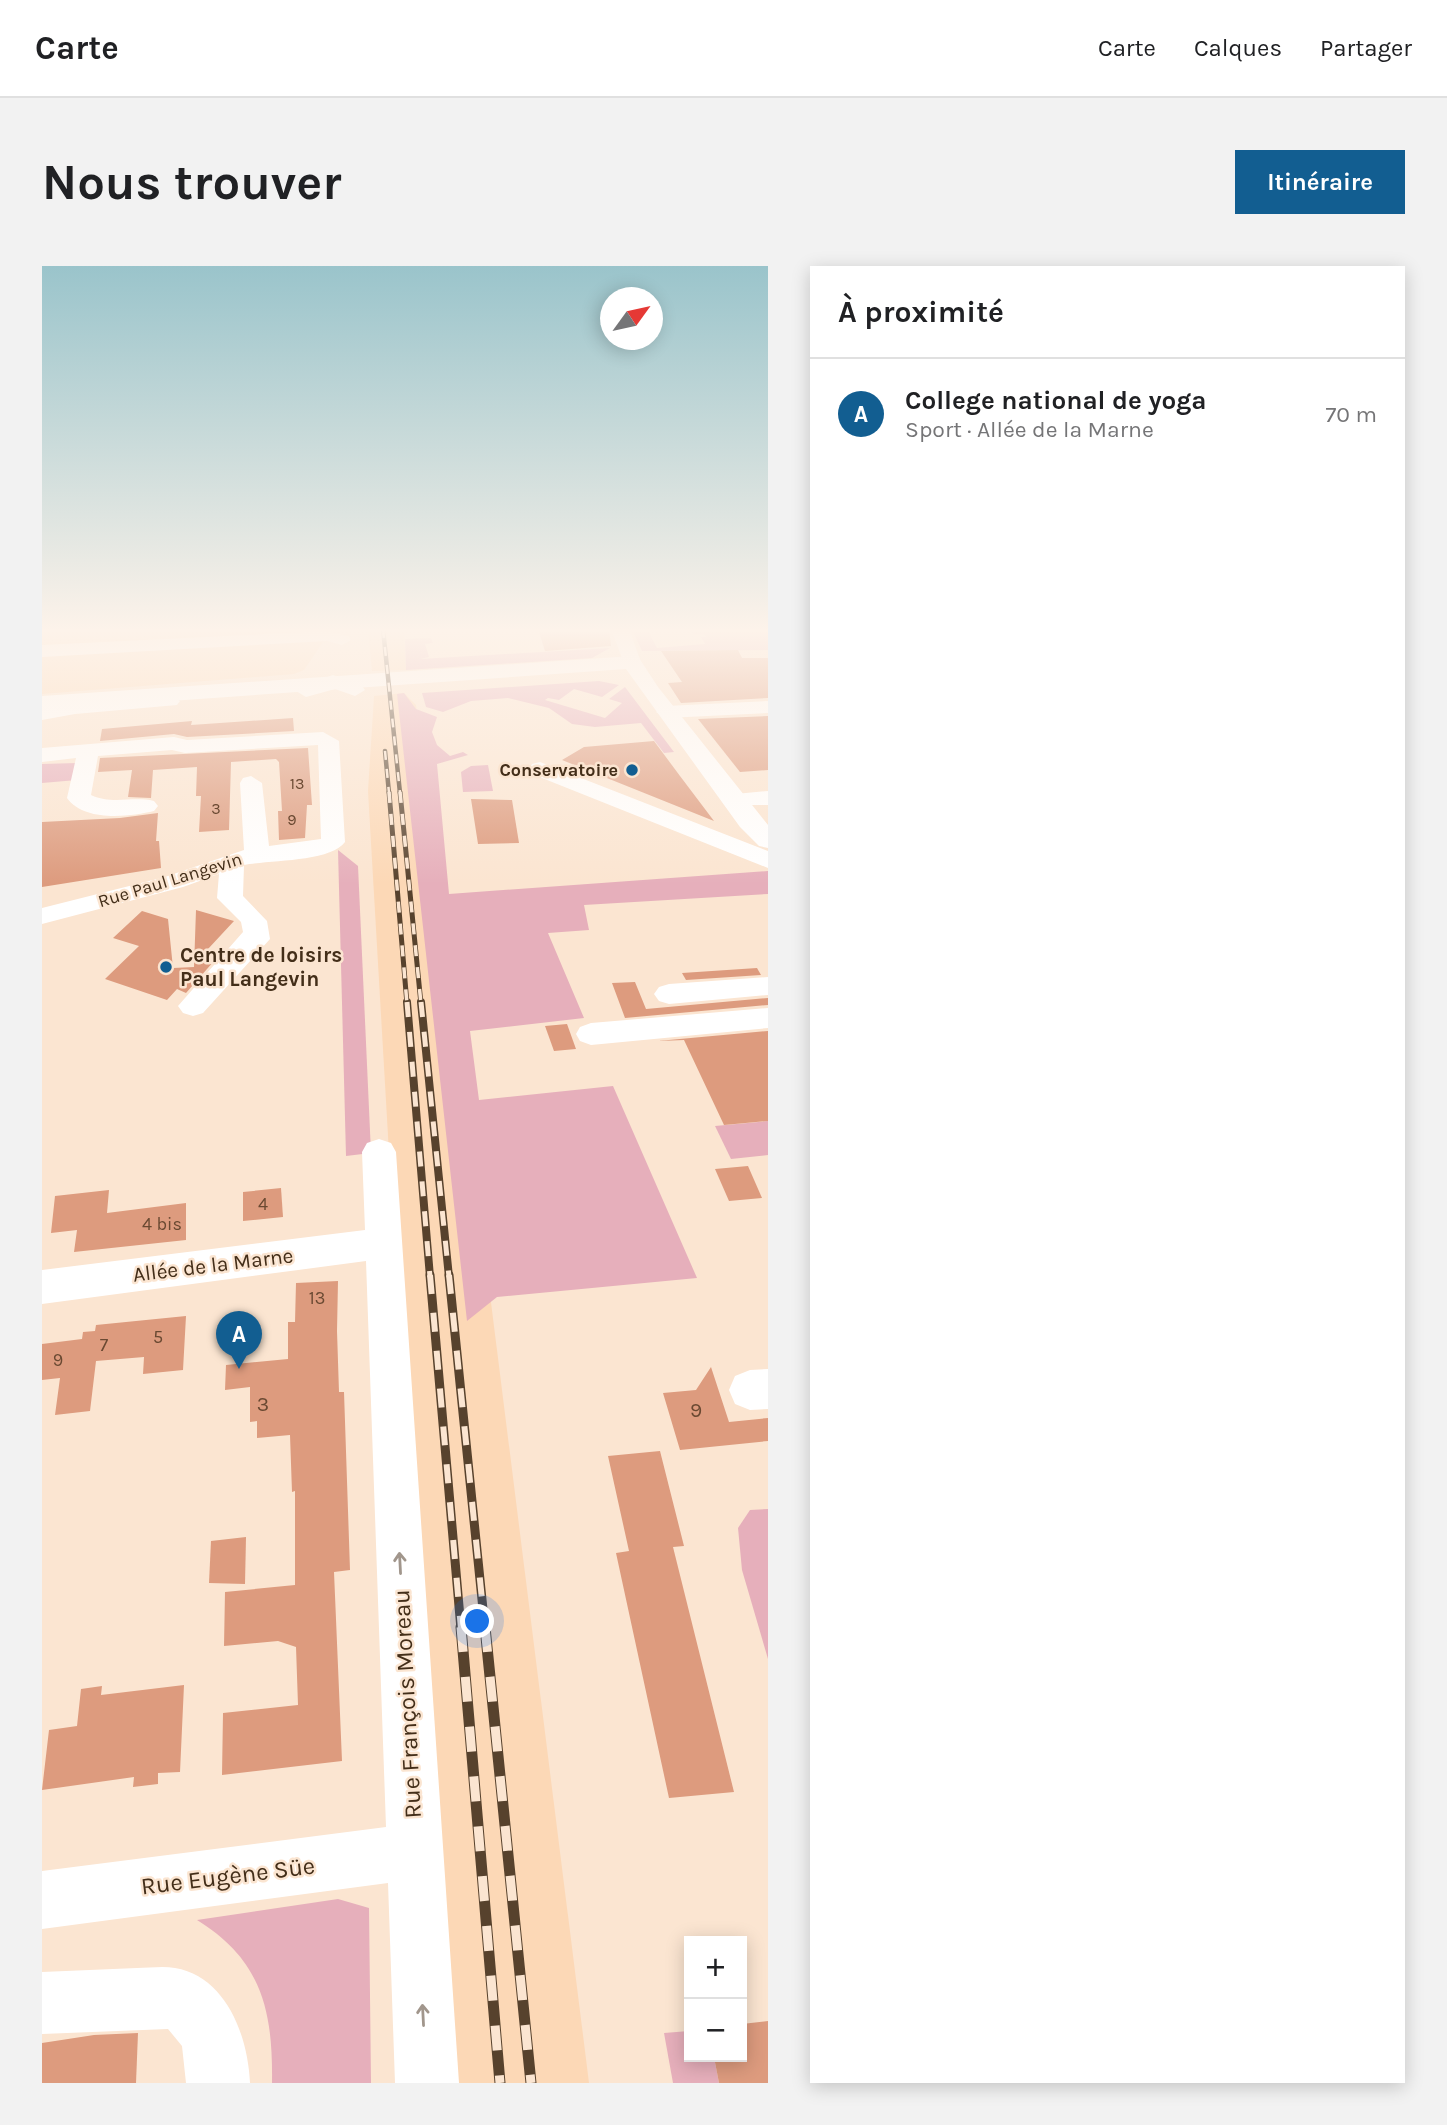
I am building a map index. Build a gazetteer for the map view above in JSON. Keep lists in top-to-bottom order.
{
  "streets": {
    "street": [
      "Rue Paul Langevin",
      "Allée de la Marne",
      "Rue François Moreau",
      "Rue Eugène Süe"
    ]
  },
  "crossings": [
    ["Allée de la Marne", "Rue François Moreau"],
    ["Rue François Moreau", "Rue Eugène Süe"]
  ],
  "one_way": ["Rue François Moreau"],
  "places": ["Conservatoire", "Centre de loisirs Paul Langevin"],
  "house_numbers": [
    "13",
    "3",
    "9",
    "4",
    "4 bis",
    "13",
    "5",
    "7",
    "9",
    "3",
    "9"
  ],
  "north": "top right",
  "page": {
    "header": "Carte",
    "nav": ["Carte", "Calques", "Partager"],
    "buttons": "Itinéraire",
    "title": "Nous trouver",
    "heading": "À proximité",
    "list": [
      {
        "mark": "A",
        "name": "College national de yoga",
        "note": "Sport · Allée de la Marne",
        "value": "70 m"
      }
    ],
    "pins": "A",
    "map_buttons": ["+", "−"]
  }
}
